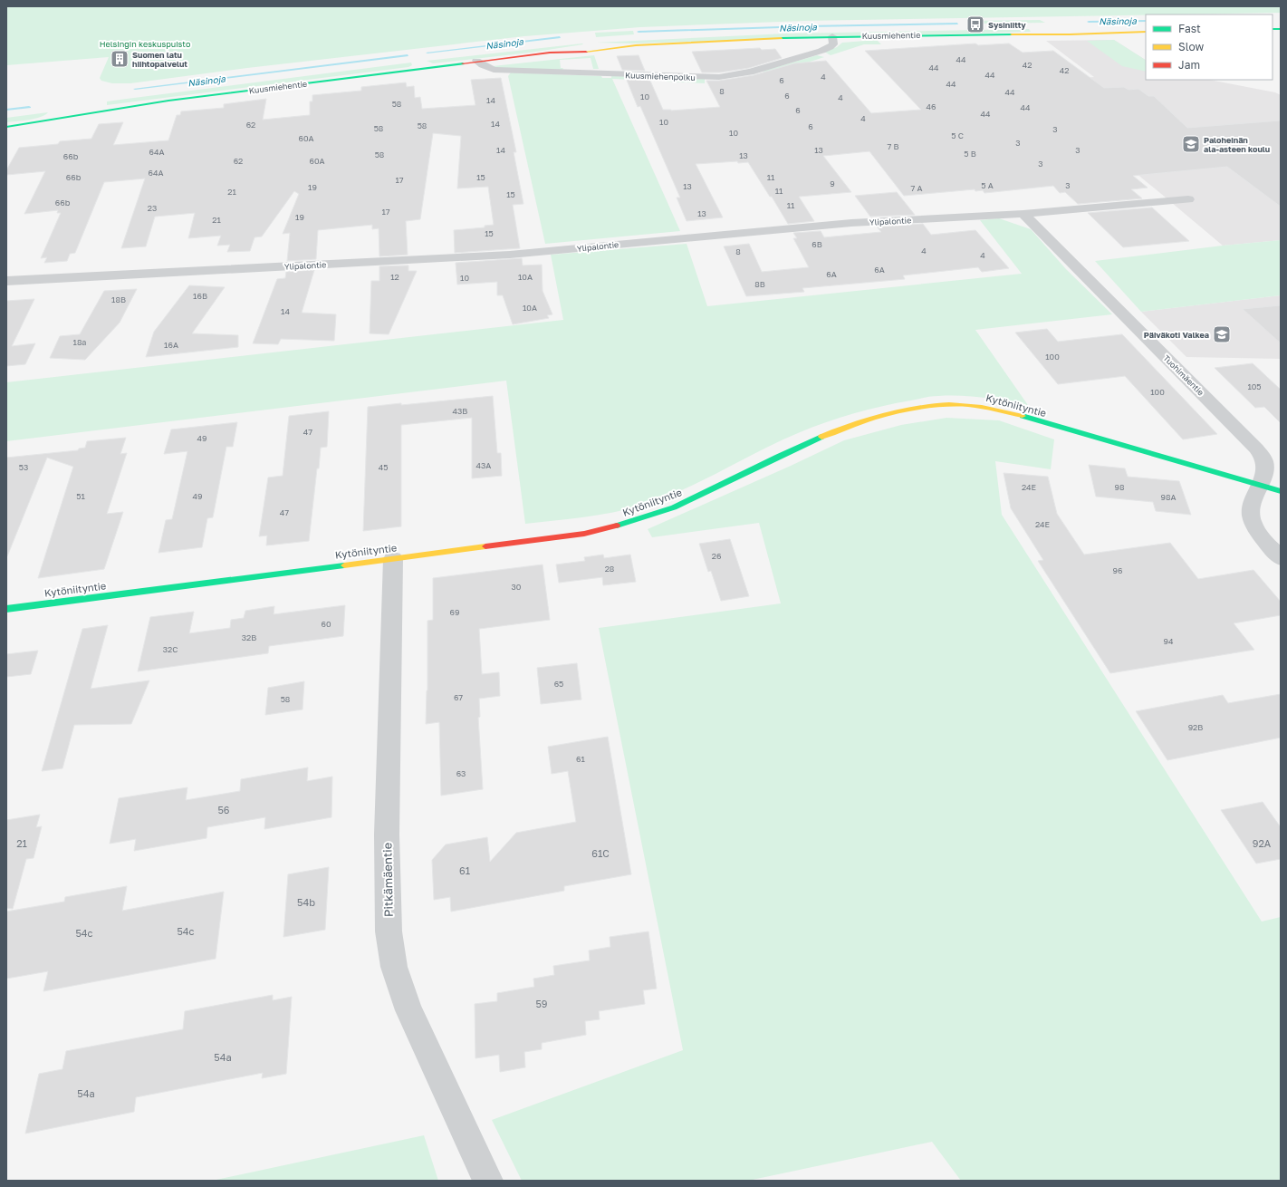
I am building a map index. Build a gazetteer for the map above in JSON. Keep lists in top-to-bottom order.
{
  "streets": {
    "main road": ["Kuusmiehentie", "Kytöniityntie"],
    "street": [
      "Kuusmiehenpolku",
      "Ylipalontie",
      "Tuohimäentie",
      "Pitkämäentie"
    ]
  },
  "crossings": [
    ["Kuusmiehentie", "Kuusmiehenpolku"],
    ["Ylipalontie", "Tuohimäentie"],
    ["Tuohimäentie", "Kytöniityntie"],
    ["Kytöniityntie", "Pitkämäentie"]
  ],
  "water": ["Näsinoja"],
  "parks": ["Helsingin keskuspuisto"],
  "places": {
    "bus stop": ["Sysiniitty"],
    "building": ["Suomen latu hiihtopalvelut"],
    "school or university": ["Paloheinän ala-asteen koulu", "Päiväkoti Valkea"]
  },
  "house_numbers": [
    "44",
    "42",
    "44",
    "42",
    "44",
    "4",
    "6",
    "44",
    "8",
    "44",
    "6",
    "10",
    "4",
    "14",
    "58",
    "46",
    "44",
    "6",
    "44",
    "4",
    "10",
    "14",
    "62",
    "58",
    "6",
    "58",
    "3",
    "10",
    "5 C",
    "60A",
    "3",
    "7 B",
    "14",
    "13",
    "3",
    "64A",
    "5 B",
    "58",
    "13",
    "66b",
    "62",
    "60A",
    "3",
    "64A",
    "66b",
    "15",
    "11",
    "17",
    "9",
    "5 A",
    "3",
    "13",
    "19",
    "7 A",
    "11",
    "21",
    "15",
    "66b",
    "11",
    "23",
    "17",
    "13",
    "19",
    "21",
    "15",
    "6B",
    "4",
    "8",
    "4",
    "6A",
    "6A",
    "12",
    "10A",
    "10",
    "8B",
    "16B",
    "18B",
    "10A",
    "14",
    "18a",
    "16A",
    "100",
    "105",
    "100",
    "43B",
    "47",
    "49",
    "43A",
    "53",
    "45",
    "24E",
    "98",
    "51",
    "49",
    "98A",
    "47",
    "24E",
    "26",
    "28",
    "96",
    "30",
    "69",
    "60",
    "32B",
    "94",
    "32C",
    "65",
    "67",
    "58",
    "92B",
    "61",
    "63",
    "56",
    "21",
    "92A",
    "61C",
    "61",
    "54b",
    "54c",
    "54c",
    "59",
    "54a",
    "54a"
  ],
  "legend": ["Fast", "Slow", "Jam"]
}
